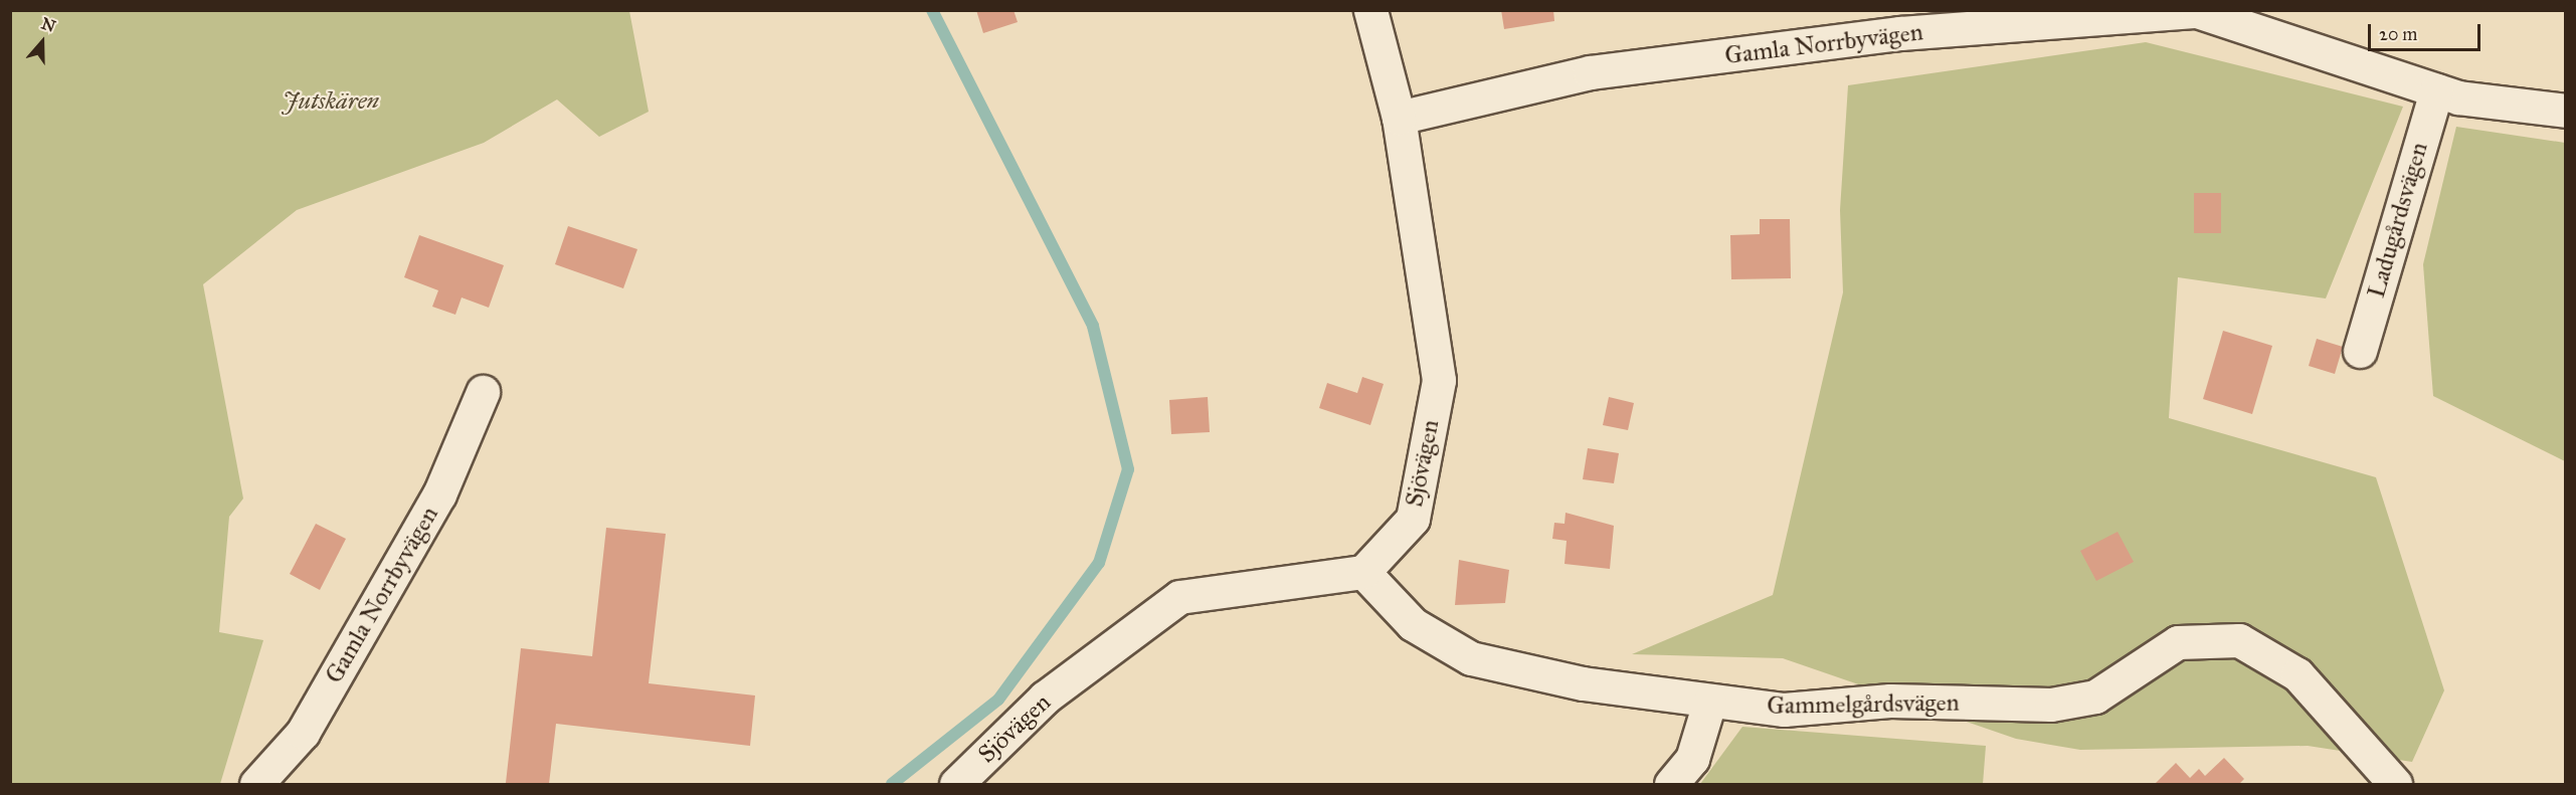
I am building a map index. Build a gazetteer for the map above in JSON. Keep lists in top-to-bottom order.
{
  "streets": {
    "street": [
      "Gamla Norrbyvägen",
      "Ladugårdsvägen",
      "Sjövägen",
      "Gammelgårdsvägen"
    ]
  },
  "crossings": [
    ["Gamla Norrbyvägen", "Ladugårdsvägen"],
    ["Gamla Norrbyvägen", "Sjövägen"],
    ["Sjövägen", "Gammelgårdsvägen"]
  ],
  "parks": ["Jutskären"],
  "scale_bar": "20 m",
  "north": "top"
}
